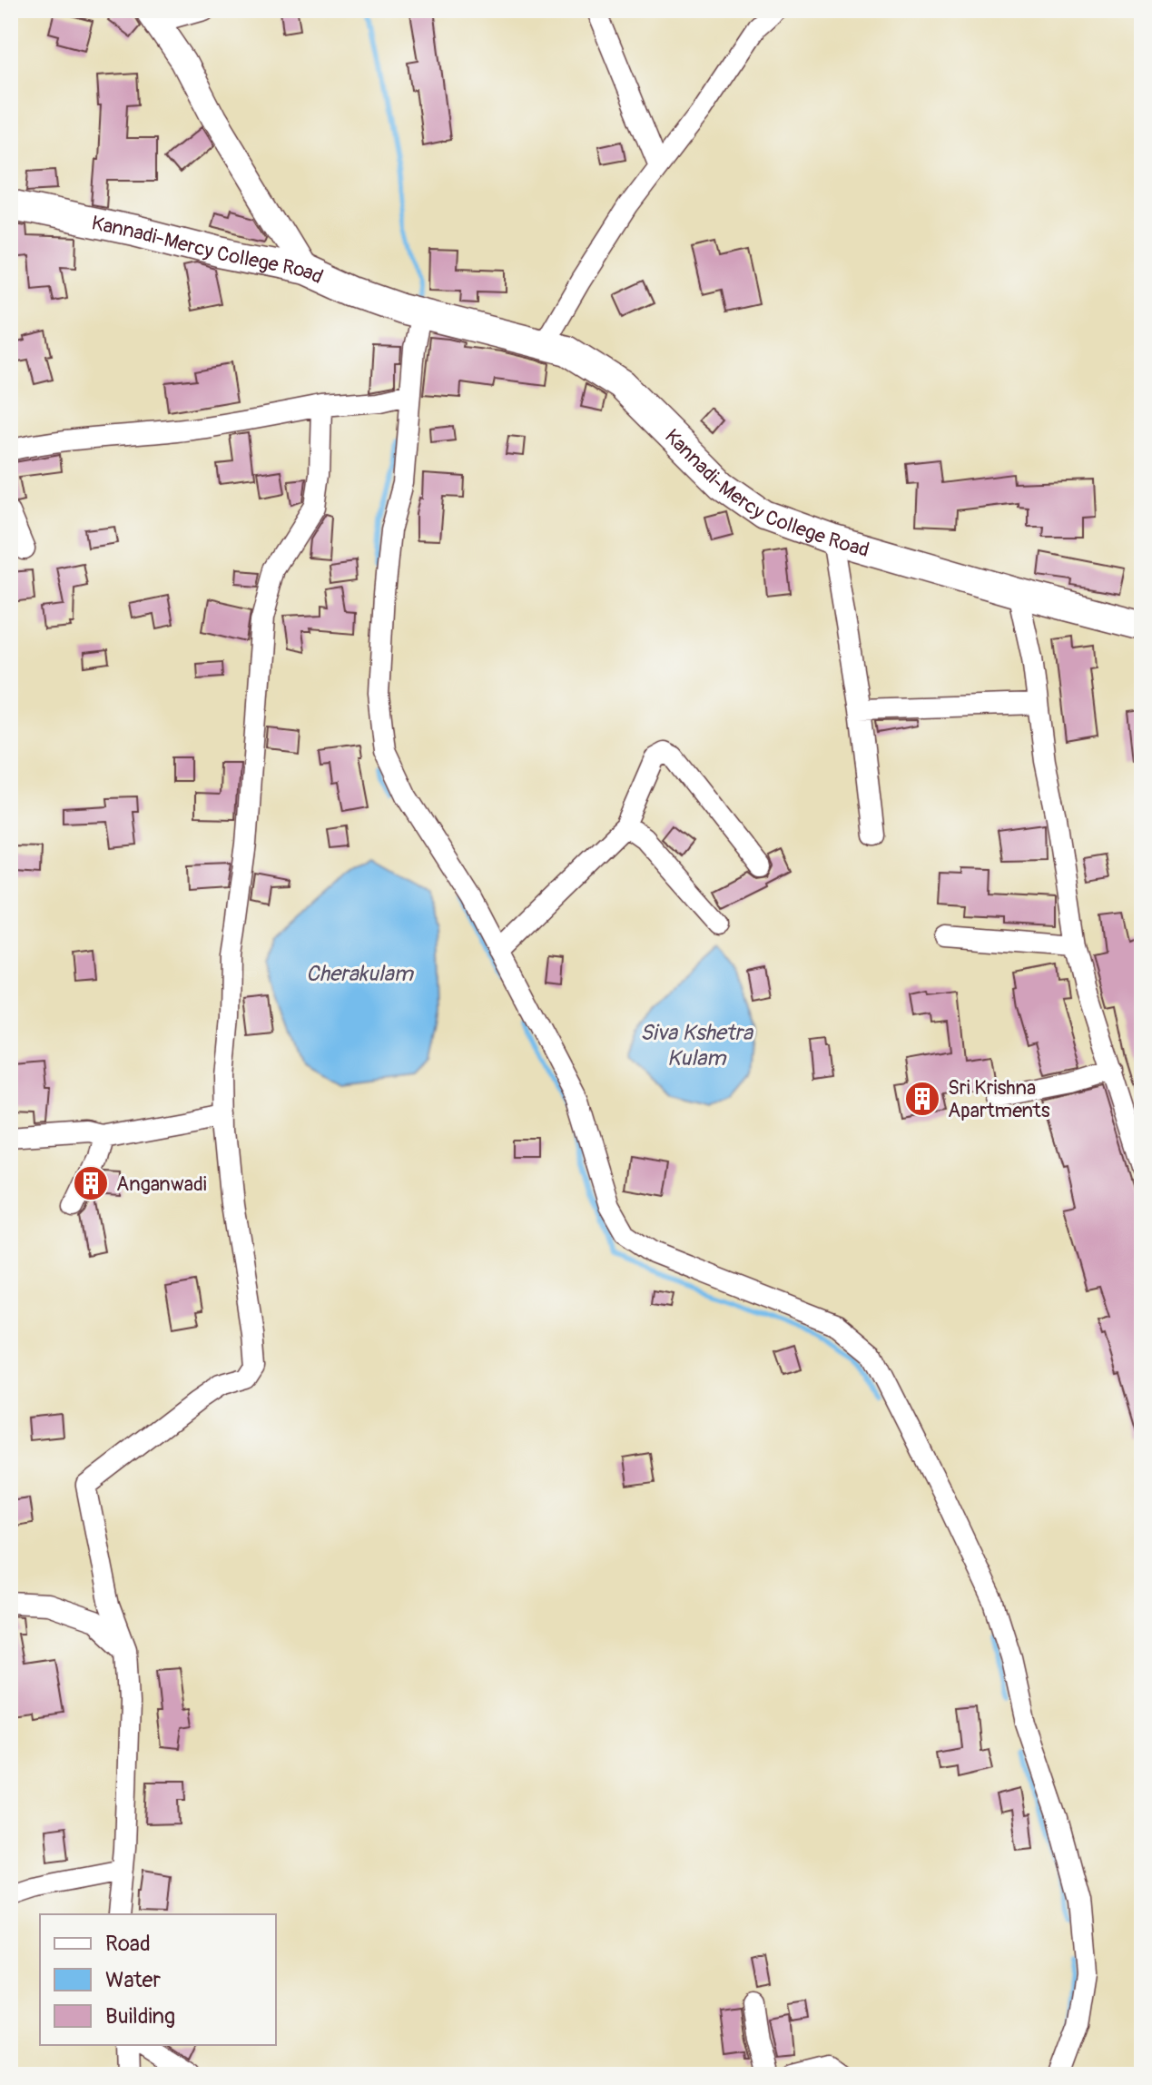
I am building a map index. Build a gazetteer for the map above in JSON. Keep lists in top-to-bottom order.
{
  "streets": {
    "main road": ["Kannadi-Mercy College Road"]
  },
  "water": ["Cherakulam", "Siva Kshetra Kulam"],
  "places": {
    "building": ["Sri Krishna Apartments", "Anganwadi"]
  },
  "legend": ["Road", "Water", "Building"]
}
